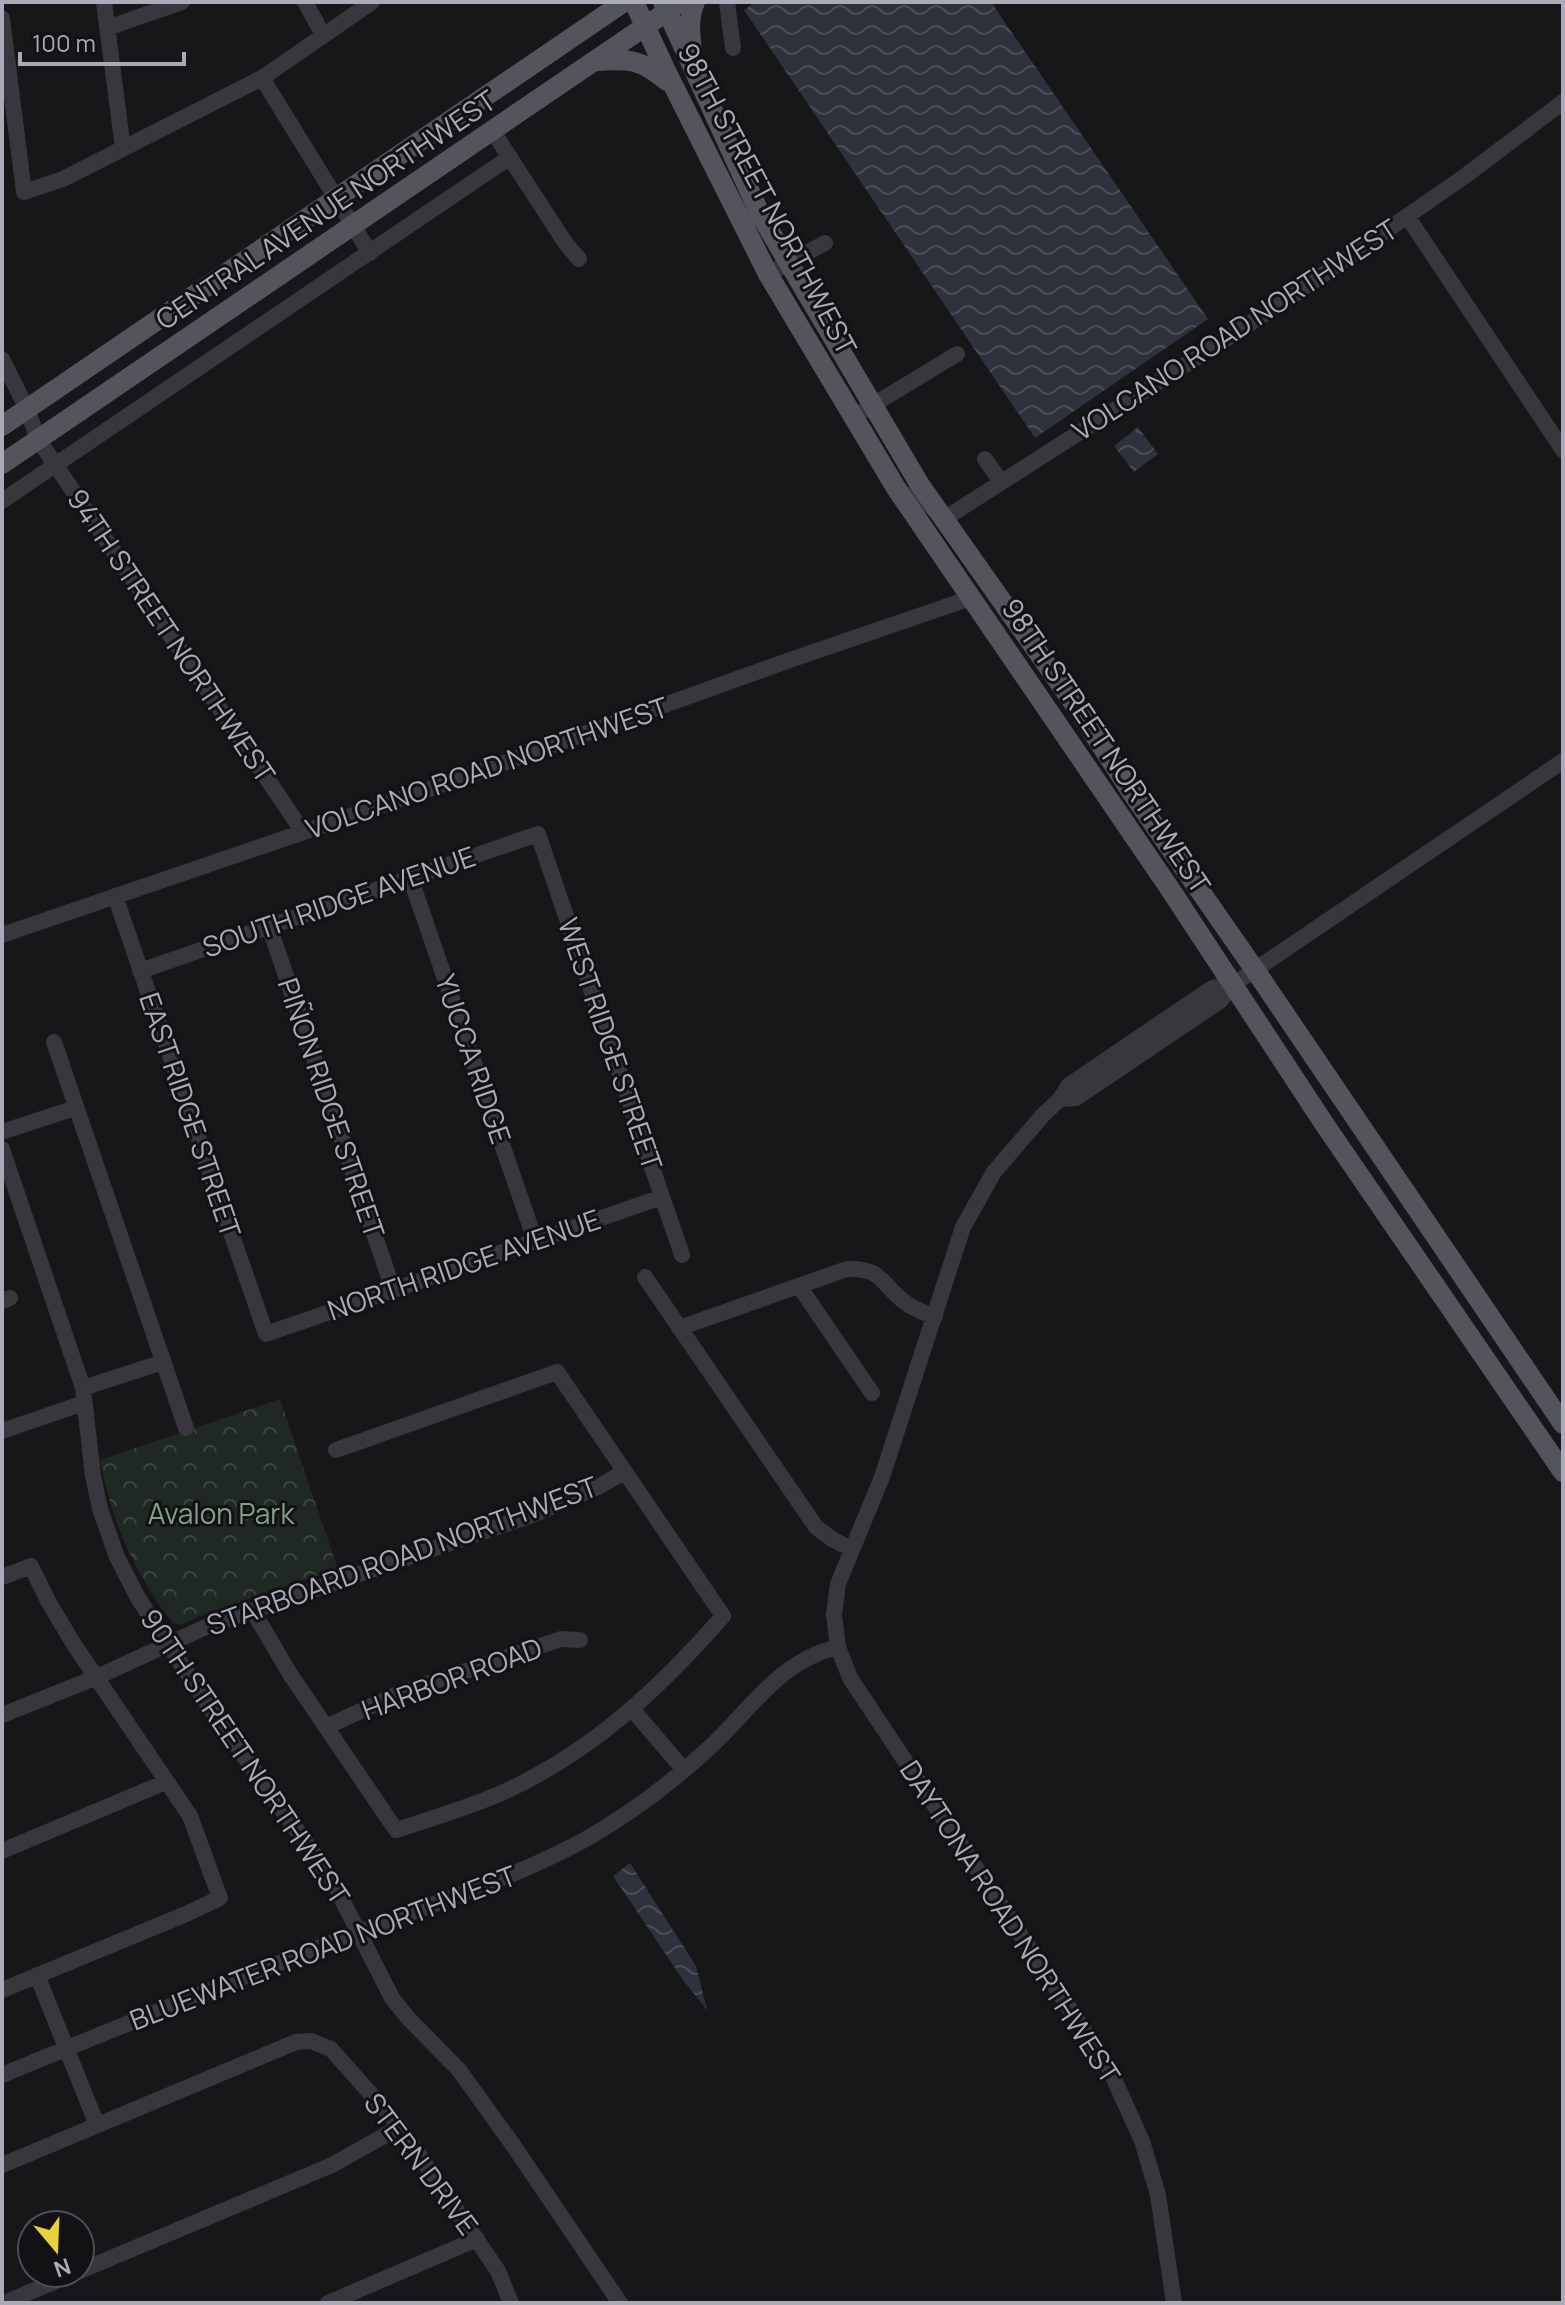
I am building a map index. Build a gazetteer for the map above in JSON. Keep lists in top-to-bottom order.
{
  "streets": {
    "main road": ["98TH STREET NORTHWEST", "CENTRAL AVENUE NORTHWEST"],
    "street": [
      "VOLCANO ROAD NORTHWEST",
      "94TH STREET NORTHWEST",
      "SOUTH RIDGE AVENUE",
      "WEST RIDGE STREET",
      "YUCCA RIDGE",
      "PIÑON RIDGE STREET",
      "EAST RIDGE STREET",
      "NORTH RIDGE AVENUE",
      "STARBOARD ROAD NORTHWEST",
      "HARBOR ROAD",
      "90TH STREET NORTHWEST",
      "DAYTONA ROAD NORTHWEST",
      "BLUEWATER ROAD NORTHWEST",
      "STERN DRIVE"
    ]
  },
  "crossings": [
    ["98TH STREET NORTHWEST", "CENTRAL AVENUE NORTHWEST"],
    ["98TH STREET NORTHWEST", "VOLCANO ROAD NORTHWEST"],
    ["CENTRAL AVENUE NORTHWEST", "94TH STREET NORTHWEST"],
    ["VOLCANO ROAD NORTHWEST", "94TH STREET NORTHWEST"],
    ["VOLCANO ROAD NORTHWEST", "EAST RIDGE STREET"],
    ["SOUTH RIDGE AVENUE", "WEST RIDGE STREET"],
    ["SOUTH RIDGE AVENUE", "YUCCA RIDGE"],
    ["SOUTH RIDGE AVENUE", "PIÑON RIDGE STREET"],
    ["SOUTH RIDGE AVENUE", "EAST RIDGE STREET"],
    ["WEST RIDGE STREET", "NORTH RIDGE AVENUE"],
    ["YUCCA RIDGE", "NORTH RIDGE AVENUE"],
    ["PIÑON RIDGE STREET", "NORTH RIDGE AVENUE"],
    ["EAST RIDGE STREET", "NORTH RIDGE AVENUE"],
    ["STARBOARD ROAD NORTHWEST", "90TH STREET NORTHWEST"],
    ["90TH STREET NORTHWEST", "BLUEWATER ROAD NORTHWEST"],
    ["DAYTONA ROAD NORTHWEST", "BLUEWATER ROAD NORTHWEST"]
  ],
  "parks": ["Avalon Park"],
  "scale_bar": "100 m",
  "north": "bottom"
}
